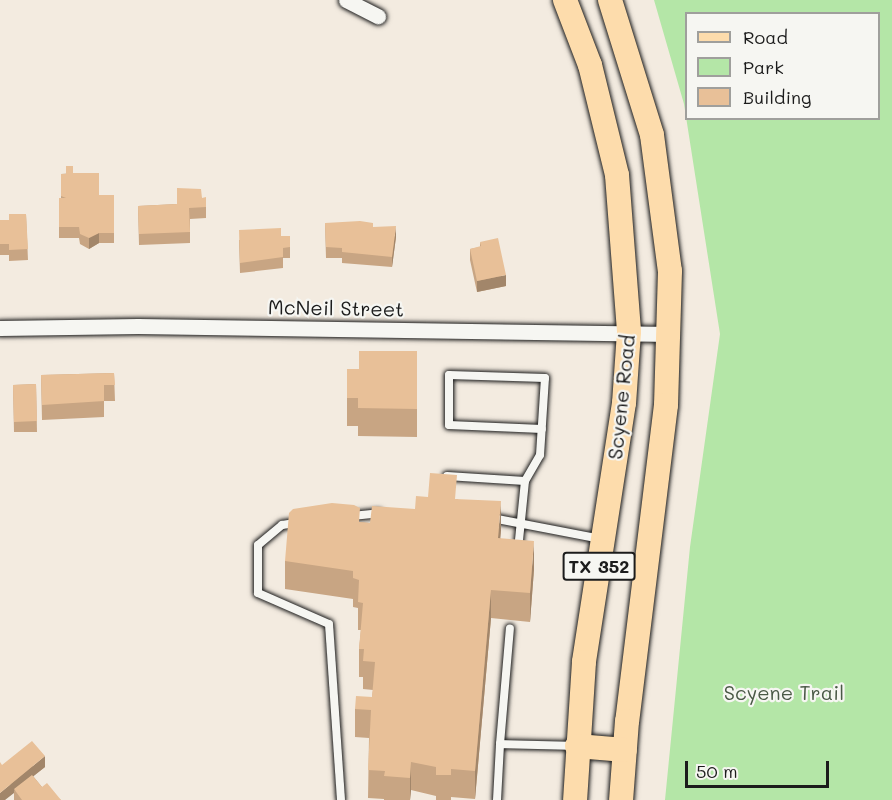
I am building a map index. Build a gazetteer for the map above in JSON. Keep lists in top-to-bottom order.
{
  "streets": {
    "main road": ["Scyene Road", "TX 352"],
    "street": ["McNeil Street"]
  },
  "crossings": [
    ["McNeil Street", "Scyene Road"],
    ["McNeil Street", "TX 352"]
  ],
  "parks": ["Scyene Trail"],
  "legend": ["Road", "Park", "Building"],
  "scale_bar": "50 m"
}
